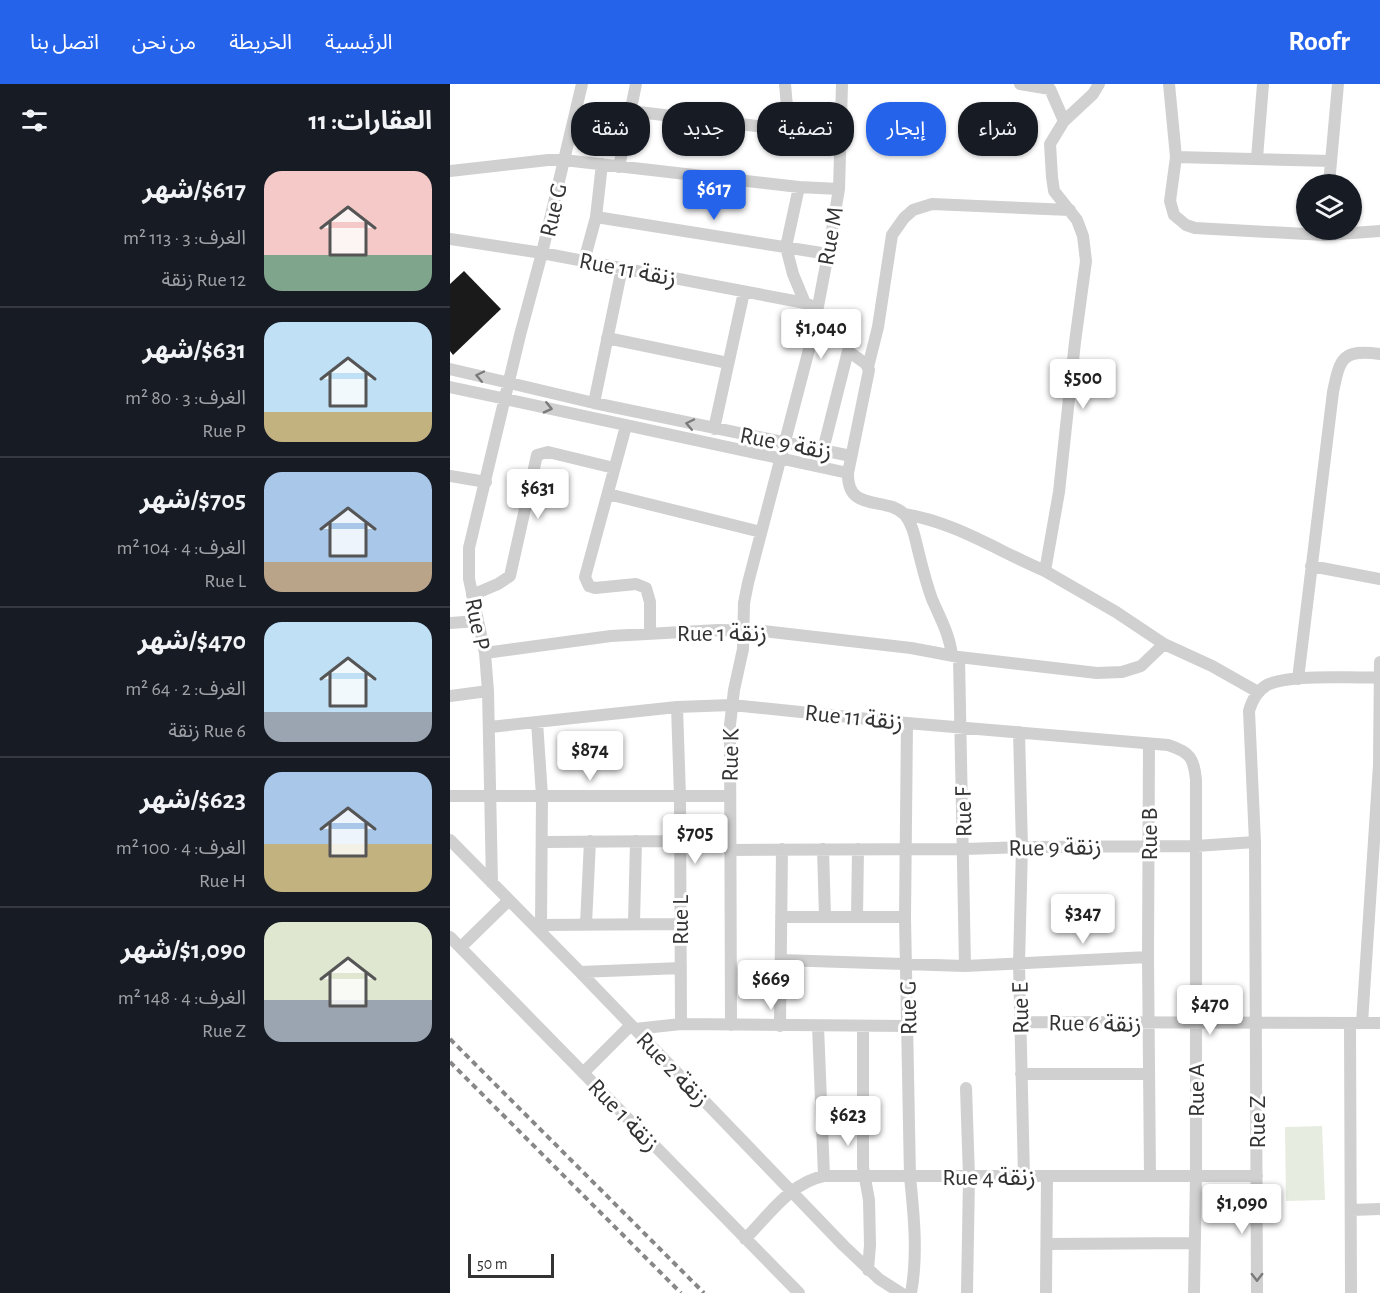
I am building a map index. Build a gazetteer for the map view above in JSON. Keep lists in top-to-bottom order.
{
  "streets": {
    "street": [
      "Rue G",
      "Rue M",
      "Rue 11 زنقة",
      "Rue 9 زنقة",
      "Rue P",
      "Rue 1 زنقة",
      "Rue K",
      "Rue F",
      "Rue B",
      "Rue L",
      "Rue E",
      "Rue 6 زنقة",
      "Rue 2 زنقة",
      "Rue A",
      "Rue Z",
      "Rue 4 زنقة"
    ]
  },
  "crossings": [
    ["Rue G", "Rue 11 زنقة"],
    ["Rue G", "Rue 9 زنقة"],
    ["Rue G", "Rue P"],
    ["Rue G", "Rue 4 زنقة"],
    ["Rue M", "Rue 11 زنقة"],
    ["Rue M", "Rue 9 زنقة"],
    ["Rue M", "Rue 1 زنقة"],
    ["Rue M", "Rue K"],
    ["Rue 11 زنقة", "Rue P"],
    ["Rue 11 زنقة", "Rue K"],
    ["Rue 11 زنقة", "Rue F"],
    ["Rue 11 زنقة", "Rue B"],
    ["Rue 11 زنقة", "Rue L"],
    ["Rue 11 زنقة", "Rue E"],
    ["Rue 11 زنقة", "Rue A"],
    ["Rue 9 زنقة", "Rue P"],
    ["Rue 9 زنقة", "Rue K"],
    ["Rue 9 زنقة", "Rue F"],
    ["Rue 9 زنقة", "Rue B"],
    ["Rue 9 زنقة", "Rue E"],
    ["Rue 9 زنقة", "Rue A"],
    ["Rue P", "Rue 1 زنقة"],
    ["Rue P", "Rue 2 زنقة"],
    ["Rue 1 زنقة", "Rue K"],
    ["Rue 1 زنقة", "Rue F"],
    ["Rue 1 زنقة", "Rue 4 زنقة"],
    ["Rue B", "Rue 6 زنقة"],
    ["Rue B", "Rue 4 زنقة"],
    ["Rue E", "Rue 6 زنقة"],
    ["Rue E", "Rue 4 زنقة"],
    ["Rue 6 زنقة", "Rue A"],
    ["Rue 6 زنقة", "Rue Z"],
    ["Rue 2 زنقة", "Rue 4 زنقة"],
    ["Rue A", "Rue 4 زنقة"],
    ["Rue Z", "Rue 4 زنقة"]
  ],
  "scale_bar": "50 m",
  "page": {
    "header": "Roofr",
    "nav": [
      "الرئيسية",
      "الخريطة",
      "من نحن",
      "اتصل بنا"
    ],
    "heading": "العقارات: 11",
    "chip": [
      "شراء",
      "إيجار",
      "تصفية",
      "جديد",
      "شقة"
    ],
    "list": [
      {
        "name": "$617/شهر",
        "note": "الغرف: 3 · 113 m² · Rue 12 زنقة"
      },
      {
        "name": "$631/شهر",
        "note": "الغرف: 3 · 80 m² · Rue P"
      },
      {
        "name": "$705/شهر",
        "note": "الغرف: 4 · 104 m² · Rue L"
      },
      {
        "name": "$470/شهر",
        "note": "الغرف: 2 · 64 m² · Rue 6 زنقة"
      },
      {
        "name": "$623/شهر",
        "note": "الغرف: 4 · 100 m² · Rue H"
      },
      {
        "name": "$1,090/شهر",
        "note": "الغرف: 4 · 148 m² · Rue Z"
      }
    ],
    "price": [
      "$617",
      "$1,040",
      "$500",
      "$631",
      "$874",
      "$705",
      "$347",
      "$669",
      "$470",
      "$623",
      "$1,090"
    ],
    "scale": "50 m"
  }
}
